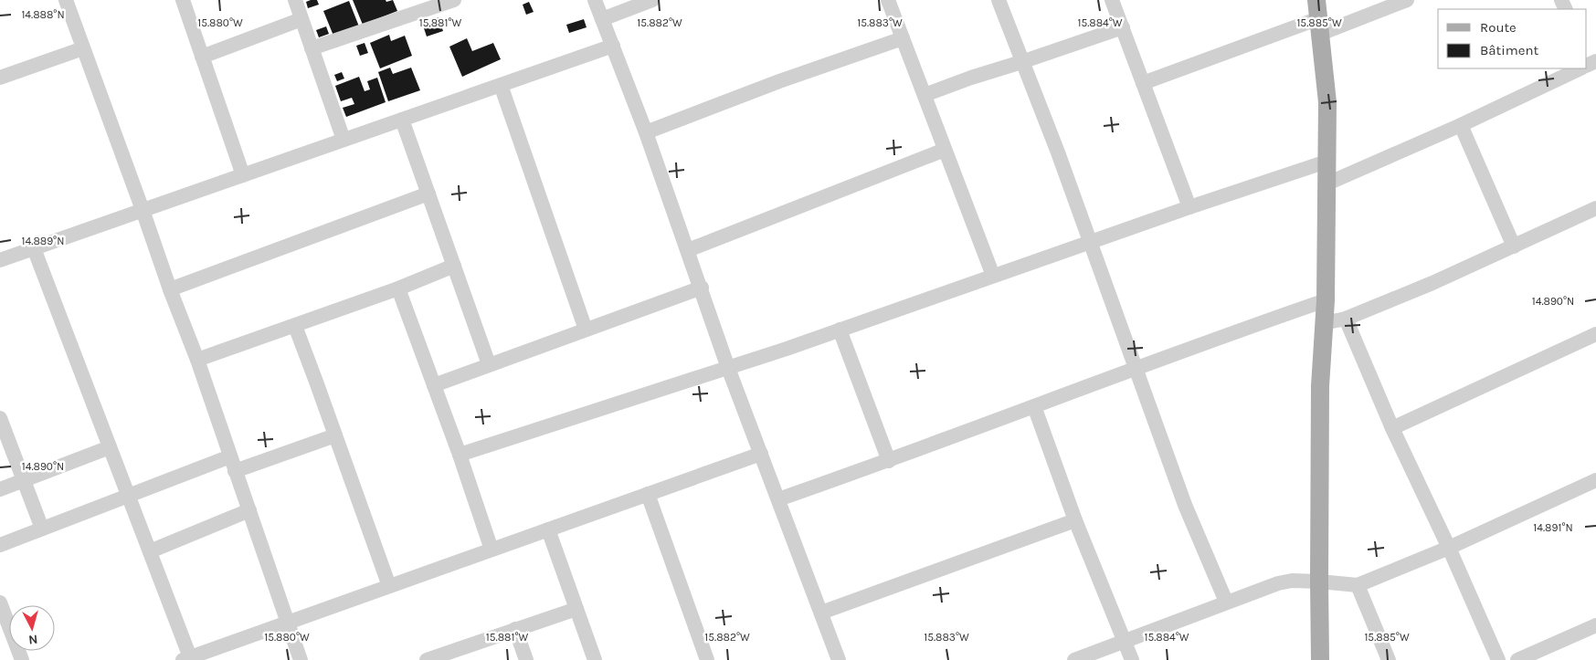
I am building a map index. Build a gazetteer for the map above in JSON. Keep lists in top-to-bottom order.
{
  "legend": ["Route", "Bâtiment"],
  "north": "bottom",
  "coordinates": [
    "14.888°N",
    "15.880°W",
    "15.881°W",
    "15.882°W",
    "15.883°W",
    "15.884°W",
    "15.885°W",
    "14.889°N",
    "14.890°N",
    "14.891°N"
  ]
}
